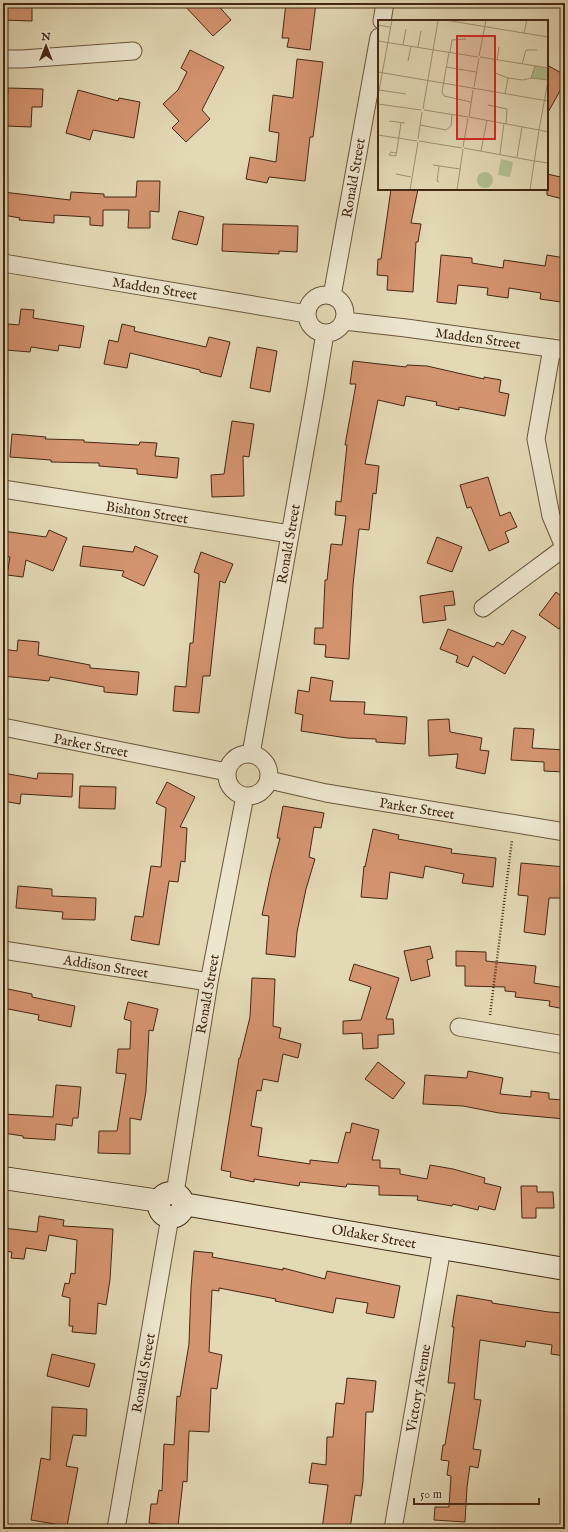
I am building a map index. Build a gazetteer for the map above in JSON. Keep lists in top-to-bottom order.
{
  "streets": {
    "street": [
      "Ronald Street",
      "Madden Street",
      "Bishton Street",
      "Parker Street",
      "Addison Street",
      "Oldaker Street",
      "Victory Avenue"
    ]
  },
  "crossings": [
    ["Ronald Street", "Madden Street"],
    ["Ronald Street", "Bishton Street"],
    ["Ronald Street", "Parker Street"],
    ["Ronald Street", "Addison Street"],
    ["Ronald Street", "Oldaker Street"],
    ["Oldaker Street", "Victory Avenue"]
  ],
  "scale_bar": "50 m",
  "north": "top"
}
